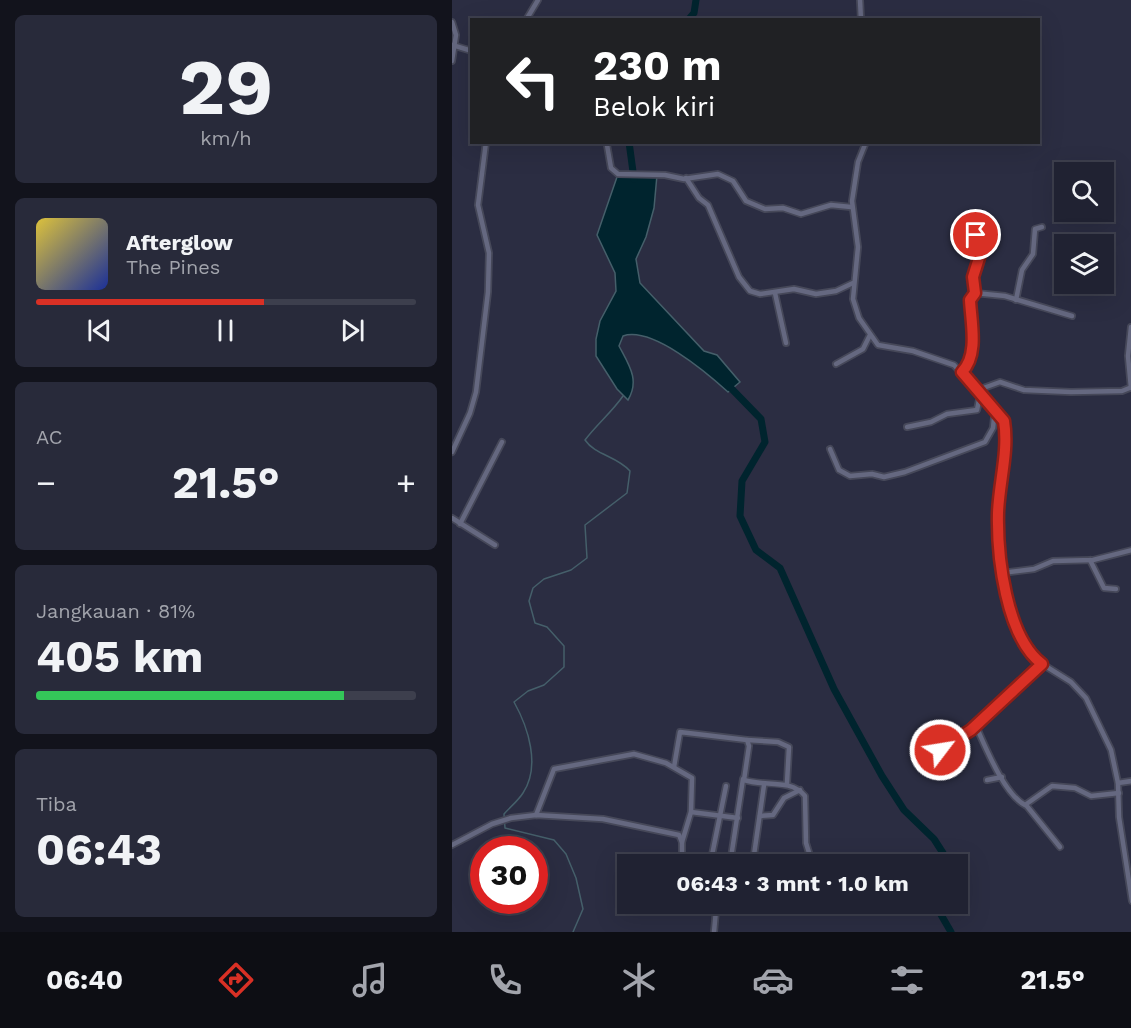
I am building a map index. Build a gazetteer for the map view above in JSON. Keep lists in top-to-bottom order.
{
  "page": {
    "tile": [
      ["29", "km/h"],
      "AC",
      ["Jangkauan · 81%", "405 km"],
      ["Tiba", "06:43"]
    ],
    "turn": ["230 m", "Belok kiri"],
    "song": ["Afterglow", "The Pines"],
    "heat": ["−", "21.5°", "+"],
    "limit": "30",
    "trip": "06:43 · 3 mnt · 1.0 km",
    "tabs": ["06:40", "21.5°"]
  }
}
